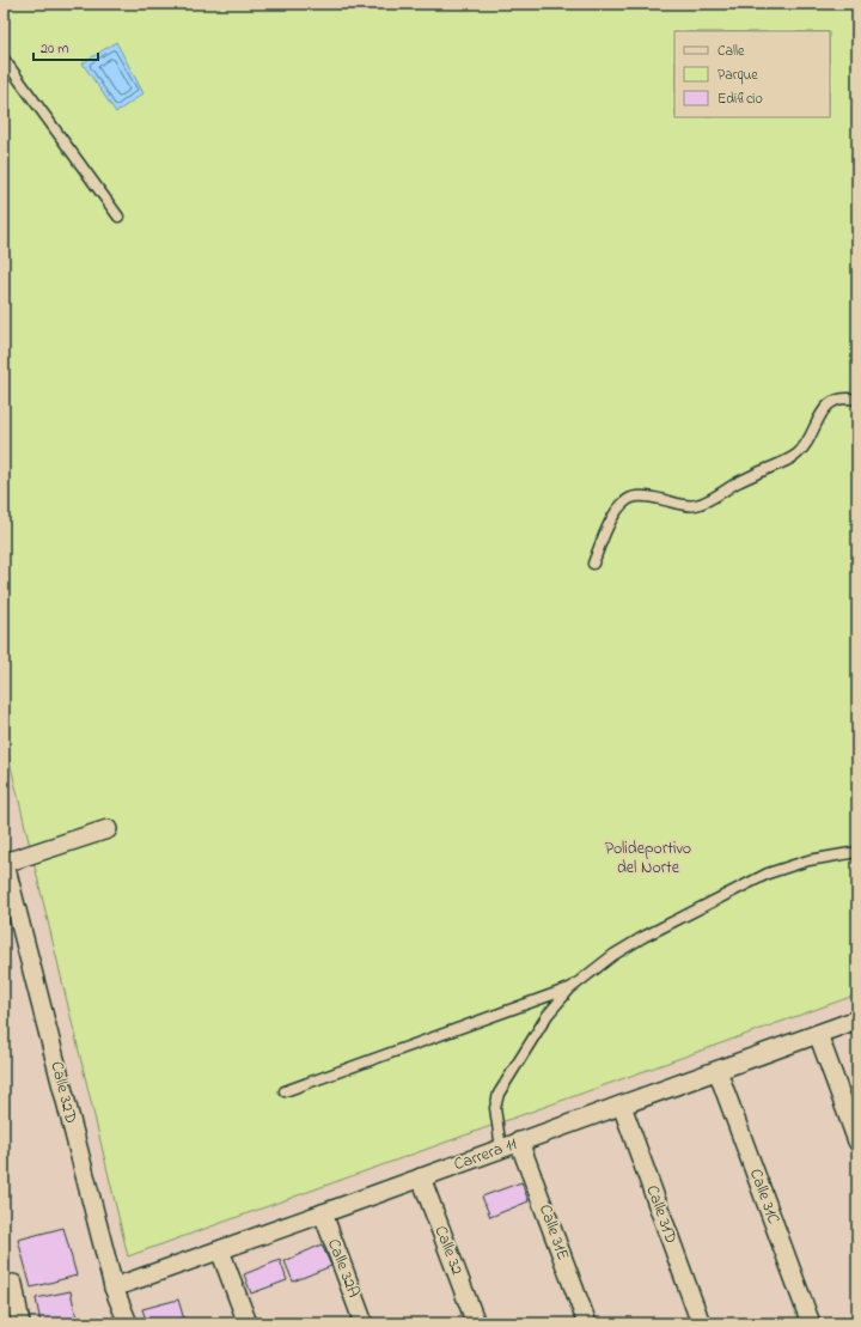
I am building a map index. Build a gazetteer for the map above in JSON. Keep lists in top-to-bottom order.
{
  "streets": {
    "street": [
      "Calle 32D",
      "Carrera 11",
      "Calle 31C",
      "Calle 31D",
      "Calle 31E",
      "Calle 32",
      "Calle 32A"
    ]
  },
  "crossings": [
    ["Calle 32D", "Carrera 11"],
    ["Carrera 11", "Calle 31C"],
    ["Carrera 11", "Calle 31D"],
    ["Carrera 11", "Calle 31E"],
    ["Carrera 11", "Calle 32"],
    ["Carrera 11", "Calle 32A"]
  ],
  "parks": ["Polideportivo del Norte"],
  "legend": ["Calle", "Parque", "Edificio"],
  "scale_bar": "20 m"
}
